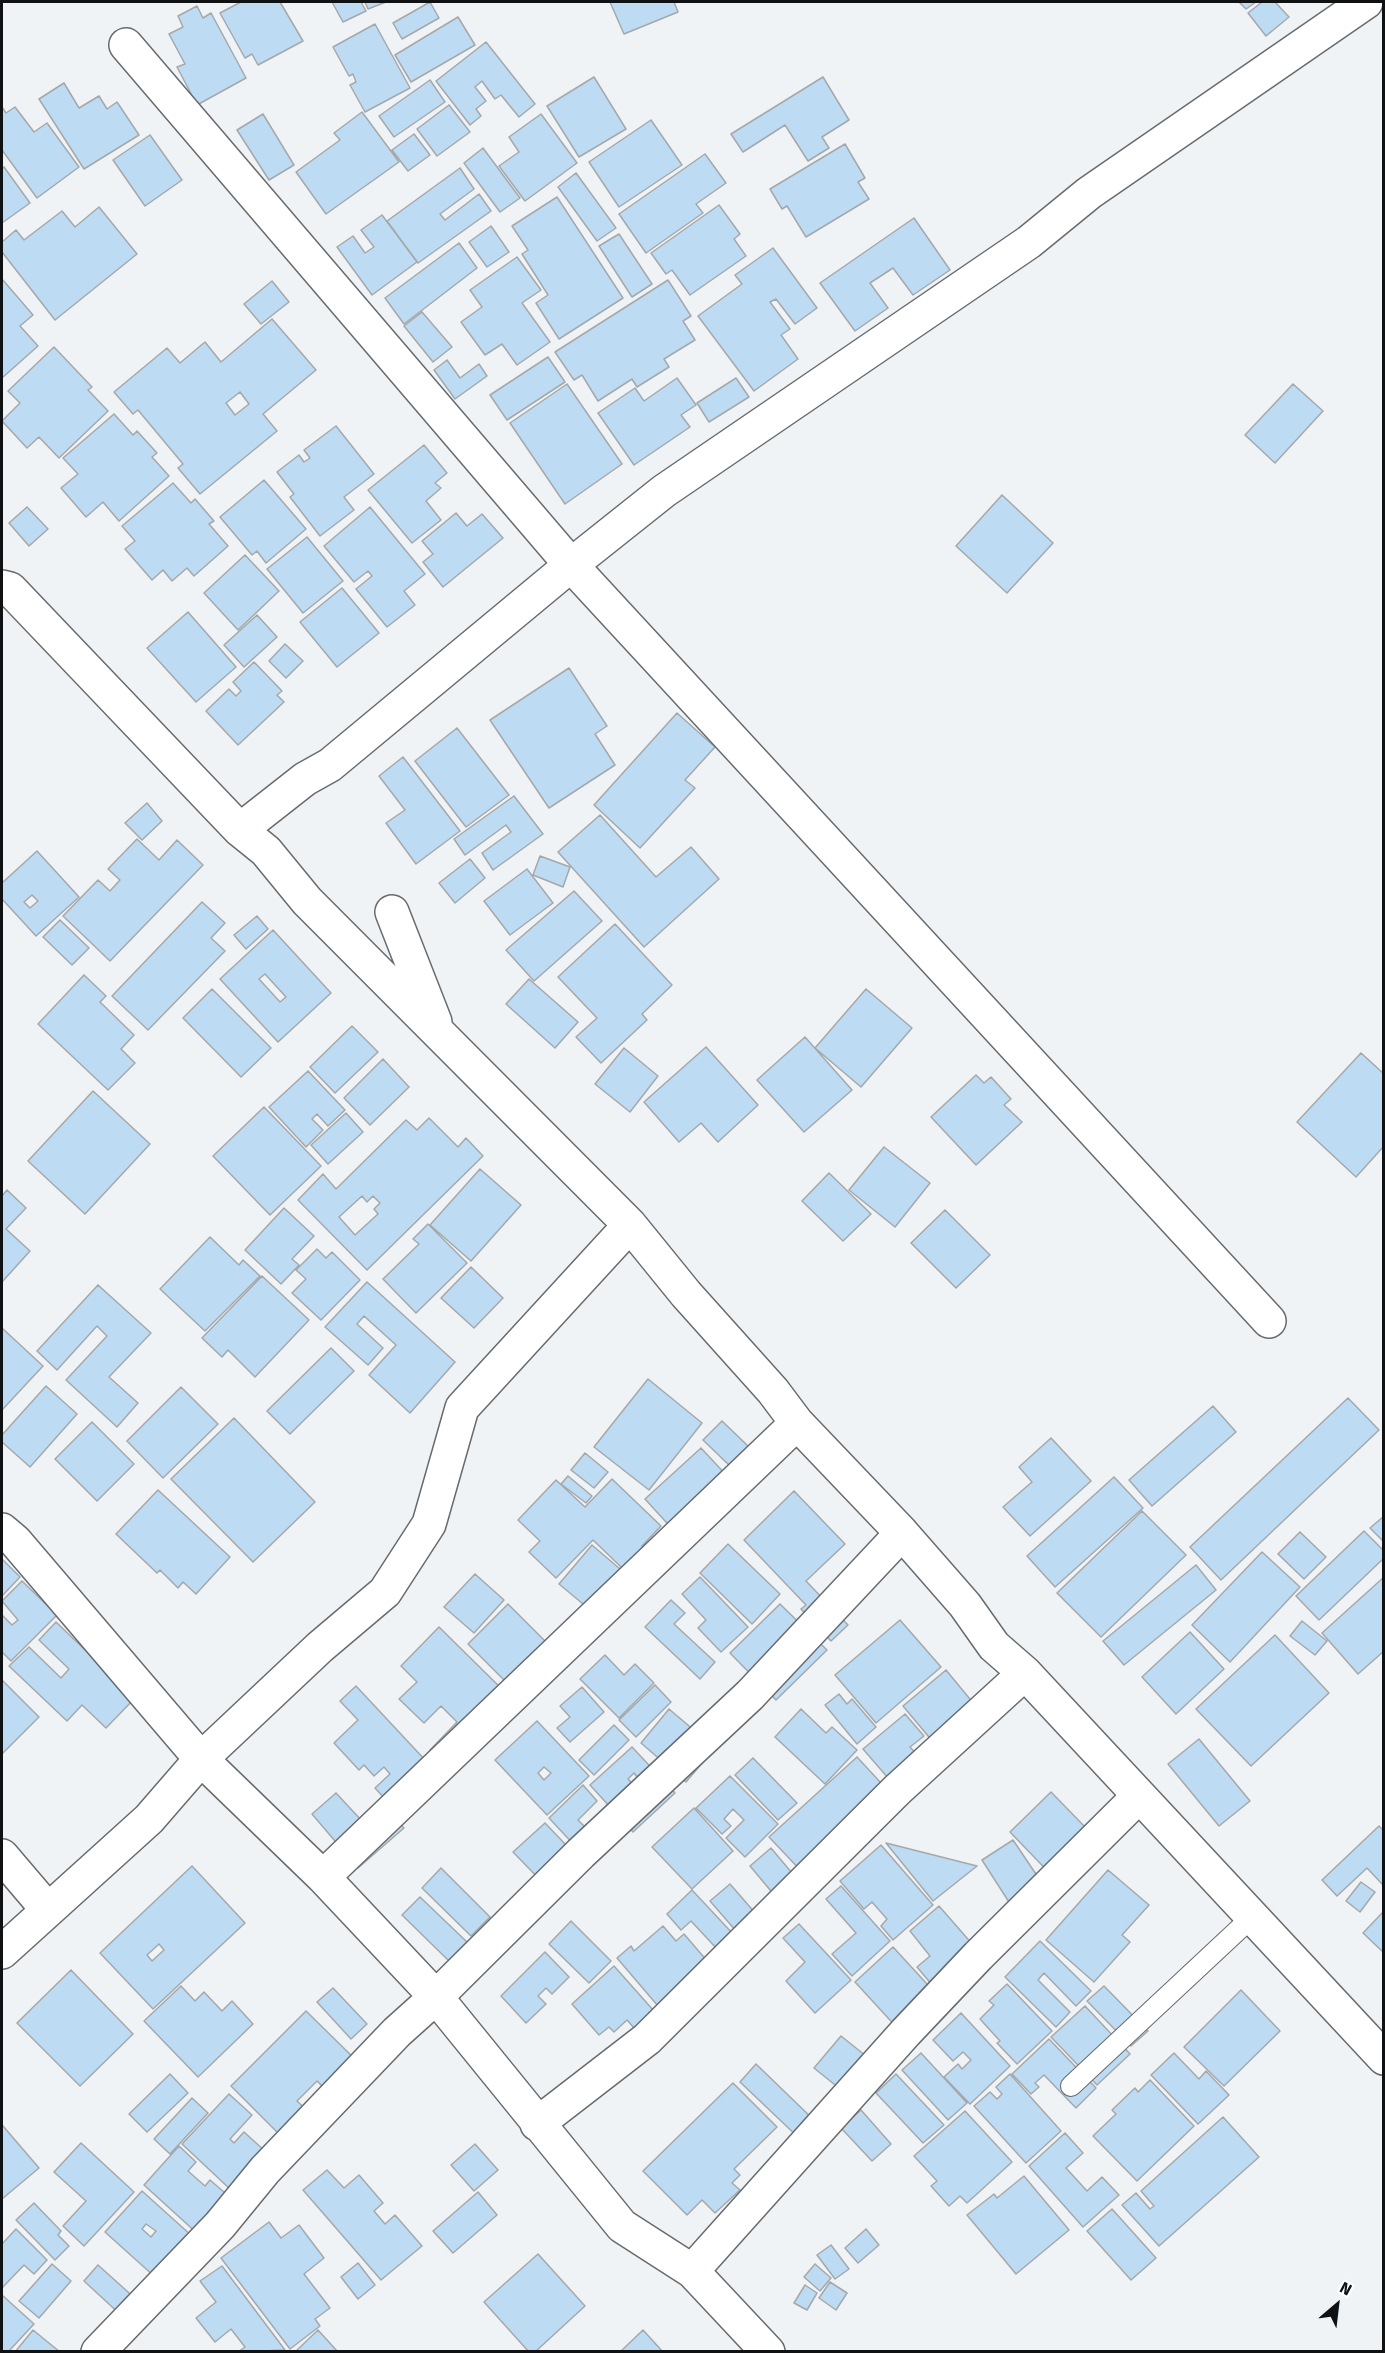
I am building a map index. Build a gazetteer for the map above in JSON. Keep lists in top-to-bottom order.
{
  "north": "top right"
}
